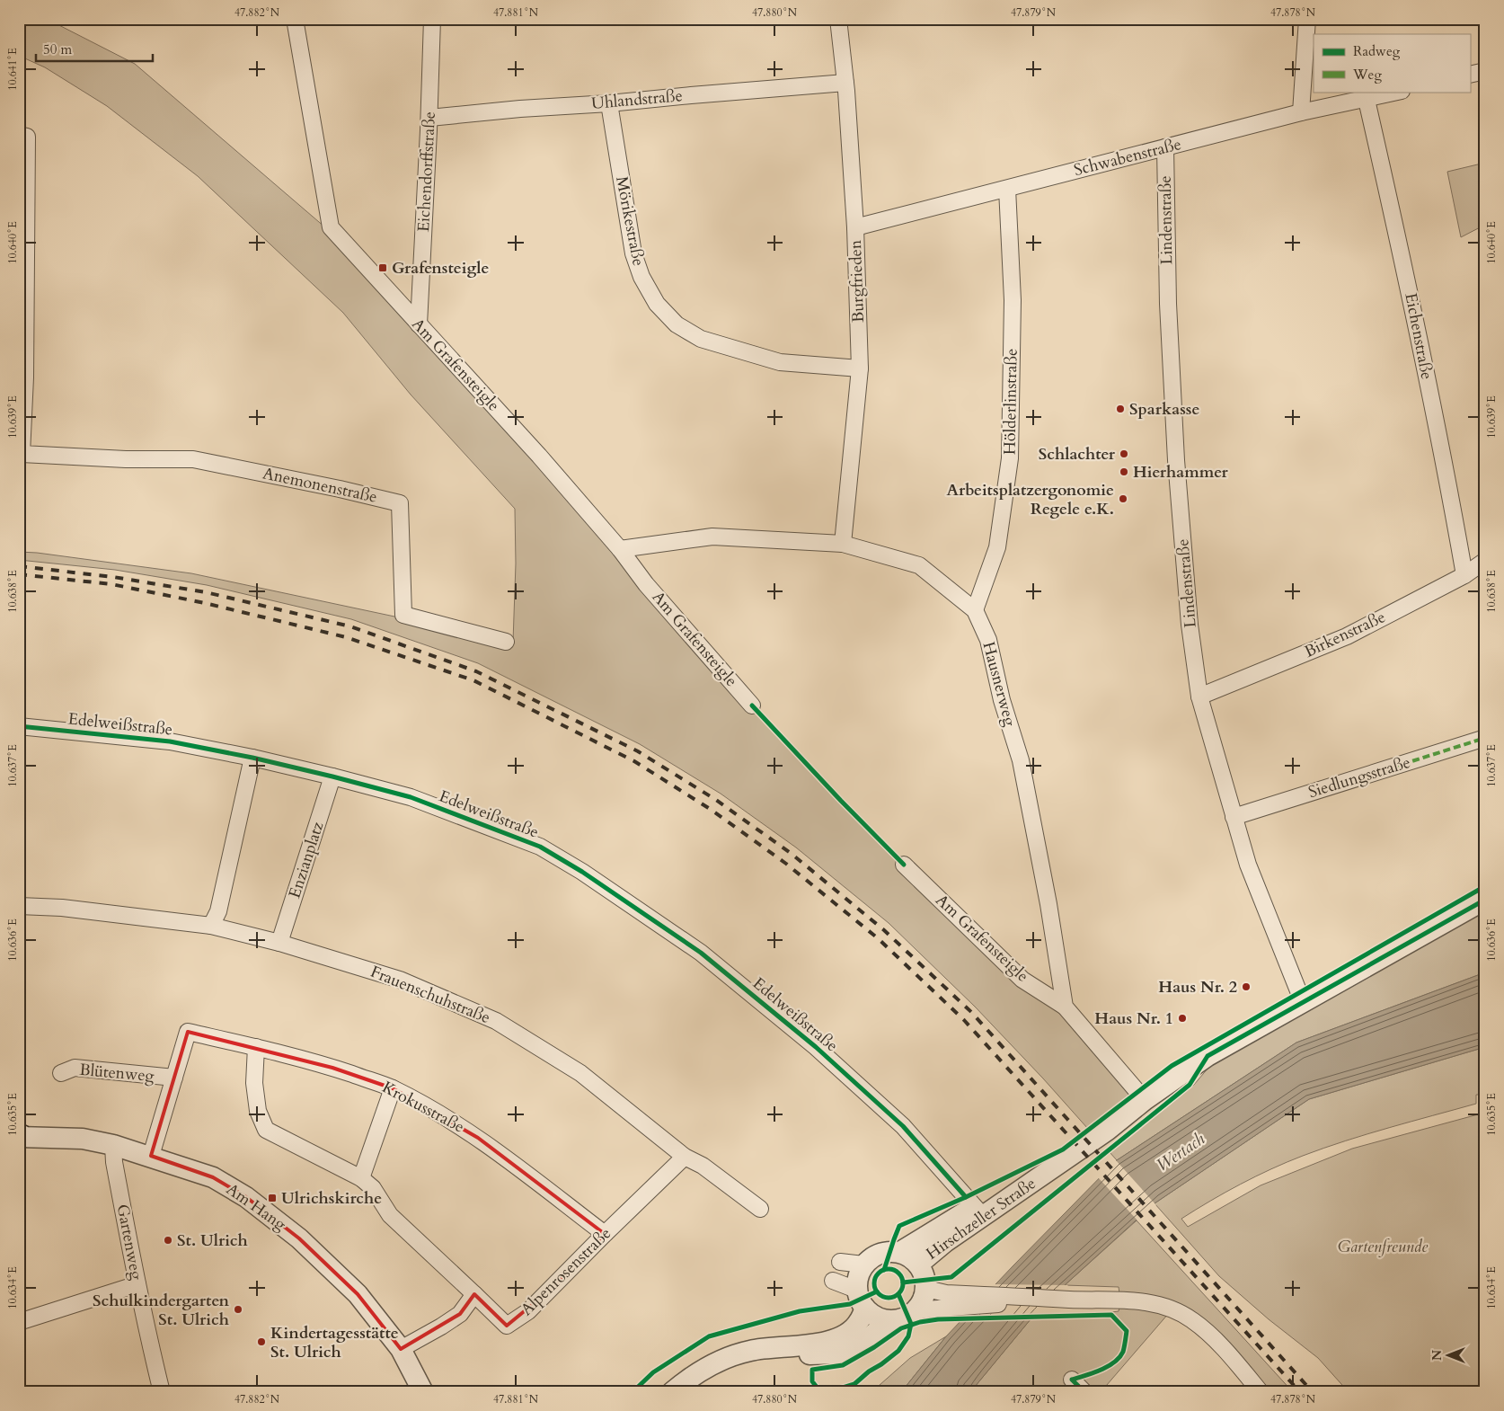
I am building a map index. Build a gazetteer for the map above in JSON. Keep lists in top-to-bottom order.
{
  "streets": {
    "street": [
      "Uhlandstraße",
      "Schwabenstraße",
      "Eichendorffstraße",
      "Lindenstraße",
      "Mörikestraße",
      "Burgfrieden",
      "Eichenstraße",
      "Am Grafensteigle",
      "Hölderlinstraße",
      "Anemonenstraße",
      "Birkenstraße",
      "Hausnerweg",
      "Edelweißstraße",
      "Siedlungsstraße",
      "Enzianplatz",
      "Frauenschuhstraße",
      "Blütenweg",
      "Krokusstraße",
      "Am Hang",
      "Hirschzeller Straße",
      "Gartenweg",
      "Alpenrosenstraße"
    ]
  },
  "crossings": [
    ["Uhlandstraße", "Eichendorffstraße"],
    ["Uhlandstraße", "Mörikestraße"],
    ["Uhlandstraße", "Burgfrieden"],
    ["Schwabenstraße", "Lindenstraße"],
    ["Schwabenstraße", "Burgfrieden"],
    ["Schwabenstraße", "Eichenstraße"],
    ["Schwabenstraße", "Hölderlinstraße"],
    ["Eichendorffstraße", "Am Grafensteigle"],
    ["Lindenstraße", "Birkenstraße"],
    ["Lindenstraße", "Siedlungsstraße"],
    ["Lindenstraße", "Hirschzeller Straße"],
    ["Mörikestraße", "Burgfrieden"],
    ["Burgfrieden", "Hausnerweg"],
    ["Eichenstraße", "Birkenstraße"],
    ["Am Grafensteigle", "Hausnerweg"],
    ["Hölderlinstraße", "Hausnerweg"],
    ["Edelweißstraße", "Enzianplatz"],
    ["Edelweißstraße", "Hirschzeller Straße"],
    ["Enzianplatz", "Frauenschuhstraße"],
    ["Frauenschuhstraße", "Alpenrosenstraße"],
    ["Blütenweg", "Krokusstraße"],
    ["Blütenweg", "Am Hang"],
    ["Krokusstraße", "Alpenrosenstraße"],
    ["Am Hang", "Gartenweg"]
  ],
  "water": ["Wertach"],
  "parks": ["Gartenfreunde"],
  "places": {
    "transit": ["Grafensteigle", "Ulrichskirche"],
    "other": [
      "Sparkasse",
      "Schlachter",
      "Hierhammer",
      "Arbeitsplatzergonomie Regele e.K.",
      "Haus Nr. 2",
      "Haus Nr. 1",
      "St. Ulrich",
      "Schulkindergarten St. Ulrich",
      "Kindertagesstätte St. Ulrich"
    ]
  },
  "legend": ["Radweg", "Weg"],
  "scale_bar": "50 m",
  "north": "left",
  "coordinates": [
    "47.882°N",
    "47.881°N",
    "47.880°N",
    "47.879°N",
    "47.878°N",
    "10.641°E",
    "10.640°E",
    "10.639°E",
    "10.638°E",
    "10.637°E",
    "10.636°E",
    "10.635°E",
    "10.634°E"
  ]
}
